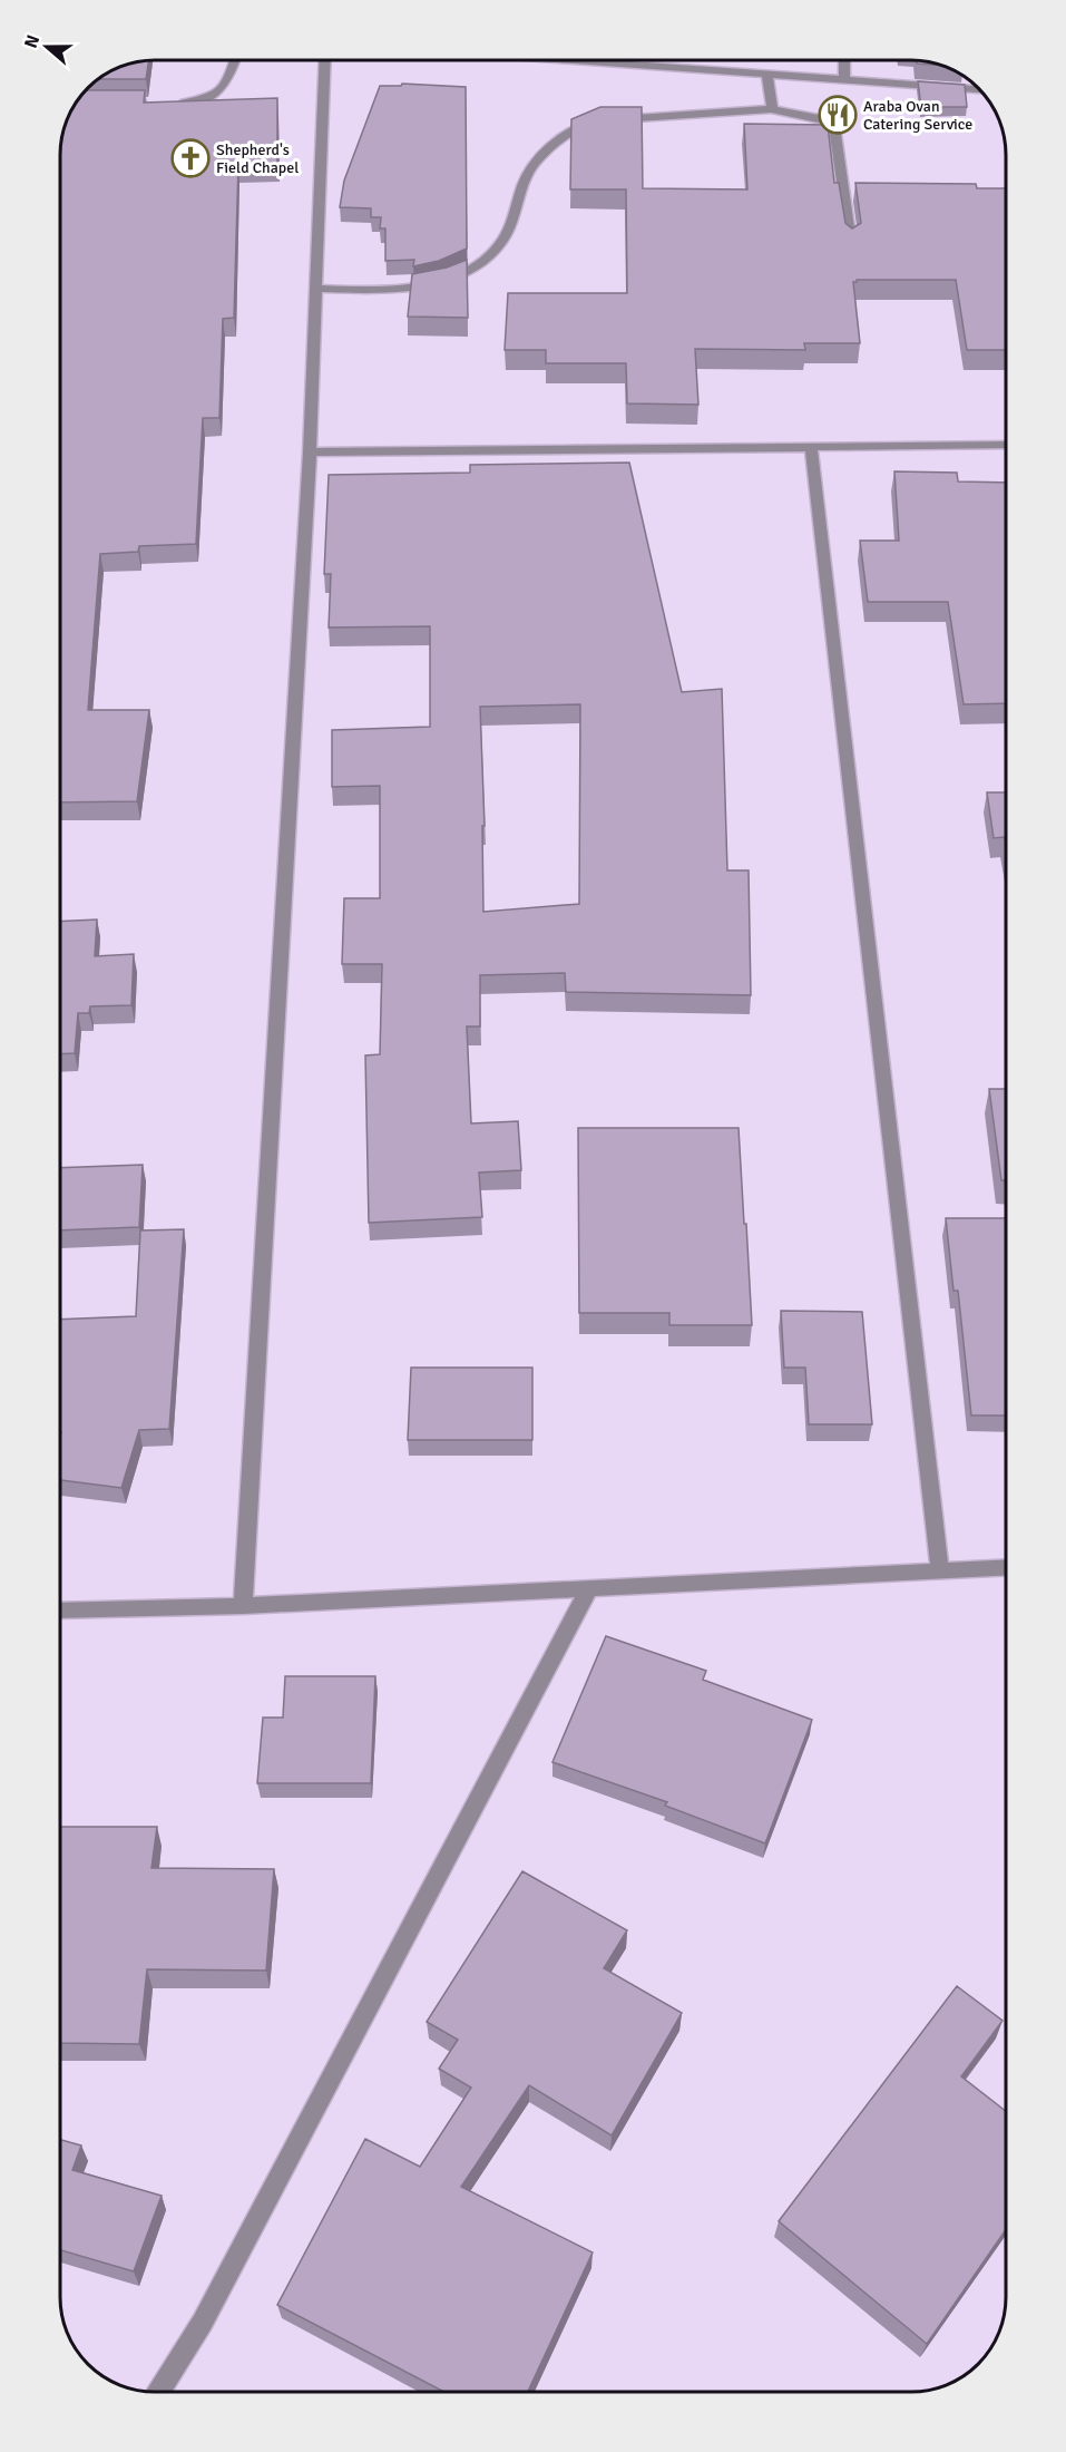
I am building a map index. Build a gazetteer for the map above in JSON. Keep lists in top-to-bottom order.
{
  "places": {
    "restaurant": ["Araba Ovan Catering Service"],
    "church": ["Shepherd's Field Chapel"]
  },
  "north": "left"
}
